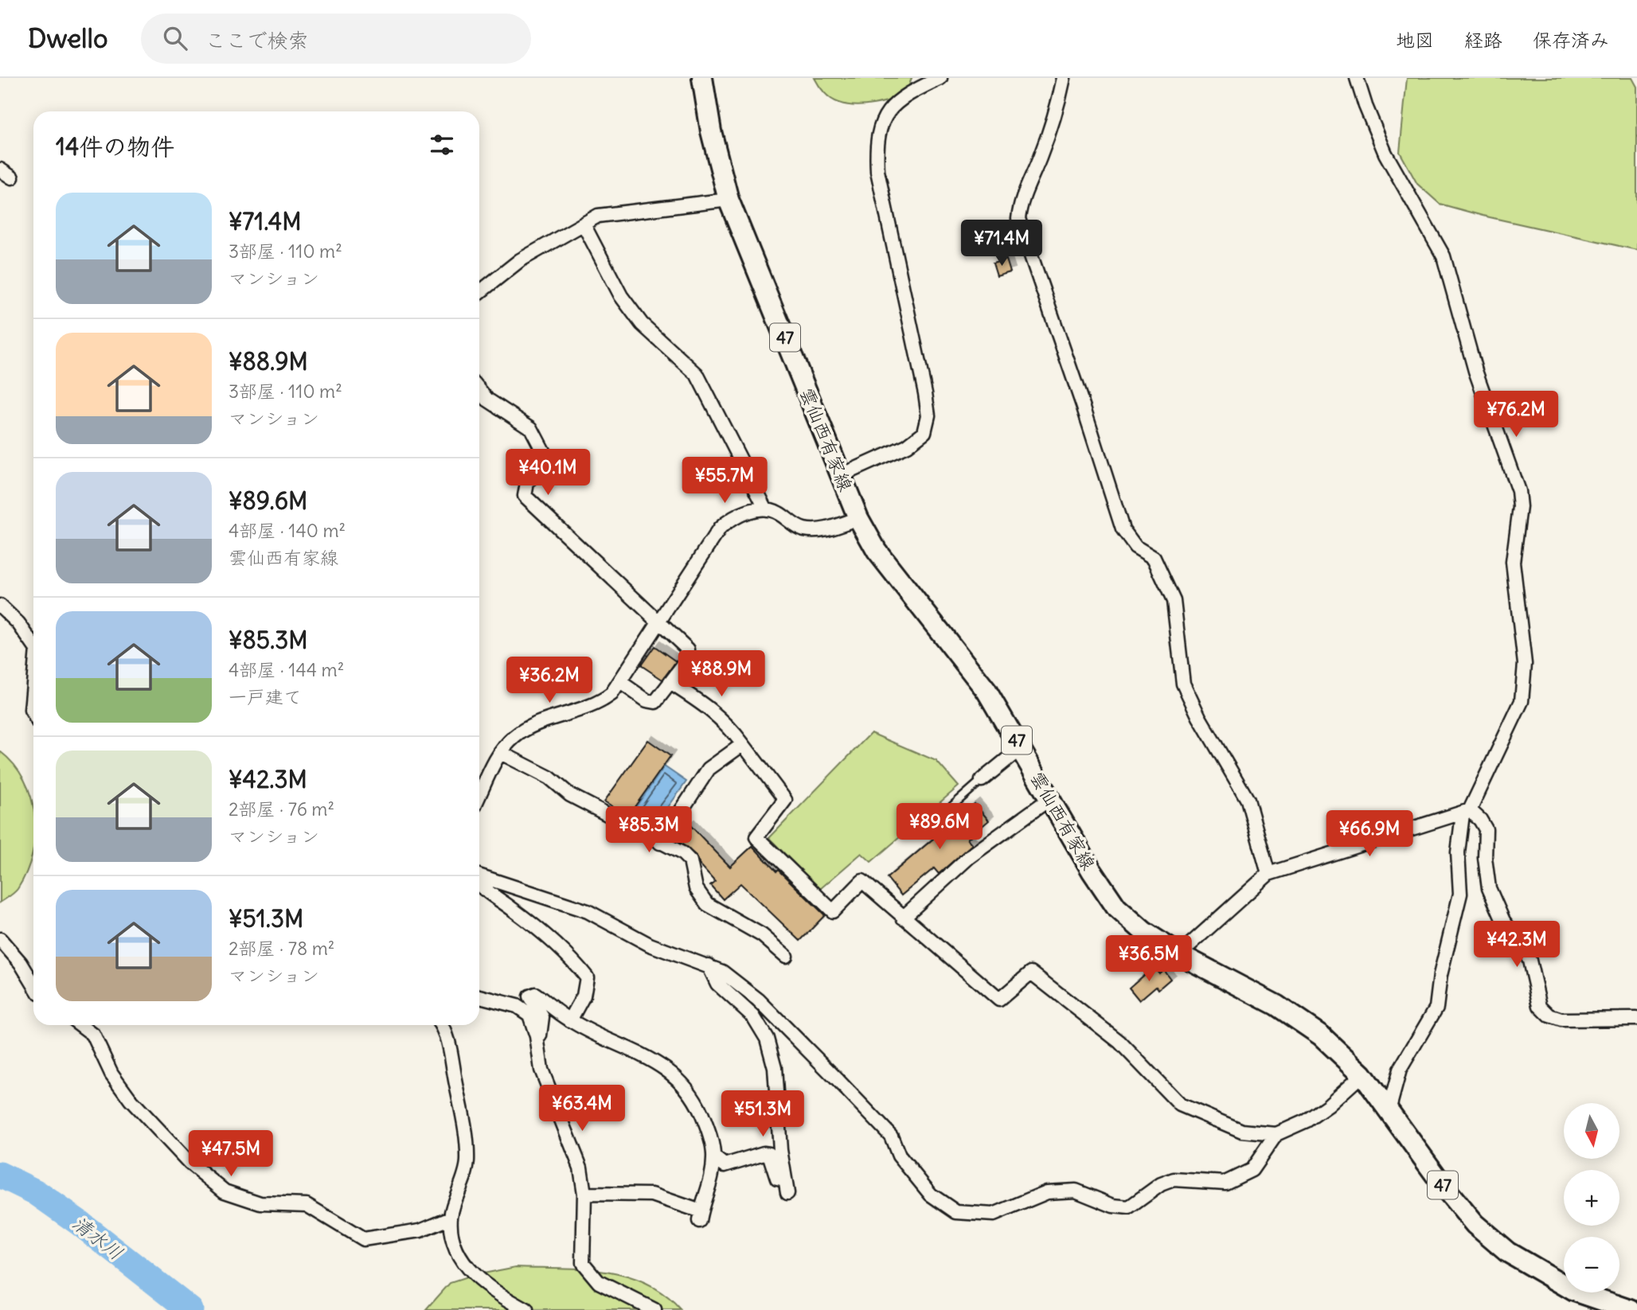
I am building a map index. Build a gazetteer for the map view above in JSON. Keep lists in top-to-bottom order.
{
  "streets": {
    "main road": ["47", "雲仙西有家線"]
  },
  "water": ["清水川"],
  "north": "bottom",
  "page": {
    "header": "Dwello",
    "search": "ここで検索",
    "nav": ["地図", "経路", "保存済み"],
    "heading": "14件の物件",
    "list": [
      {
        "name": "¥71.4M",
        "note": "3部屋 · 110 m² · マンション"
      },
      {
        "name": "¥88.9M",
        "note": "3部屋 · 110 m² · マンション"
      },
      {
        "name": "¥89.6M",
        "note": "4部屋 · 140 m² · 雲仙西有家線"
      },
      {
        "name": "¥85.3M",
        "note": "4部屋 · 144 m² · 一戸建て"
      },
      {
        "name": "¥42.3M",
        "note": "2部屋 · 76 m² · マンション"
      },
      {
        "name": "¥51.3M",
        "note": "2部屋 · 78 m² · マンション"
      }
    ],
    "price": [
      "¥71.4M",
      "¥76.2M",
      "¥40.1M",
      "¥55.7M",
      "¥88.9M",
      "¥36.2M",
      "¥89.6M",
      "¥85.3M",
      "¥66.9M",
      "¥42.3M",
      "¥36.5M",
      "¥63.4M",
      "¥51.3M",
      "¥47.5M"
    ],
    "map_buttons": ["+", "−"]
  }
}
